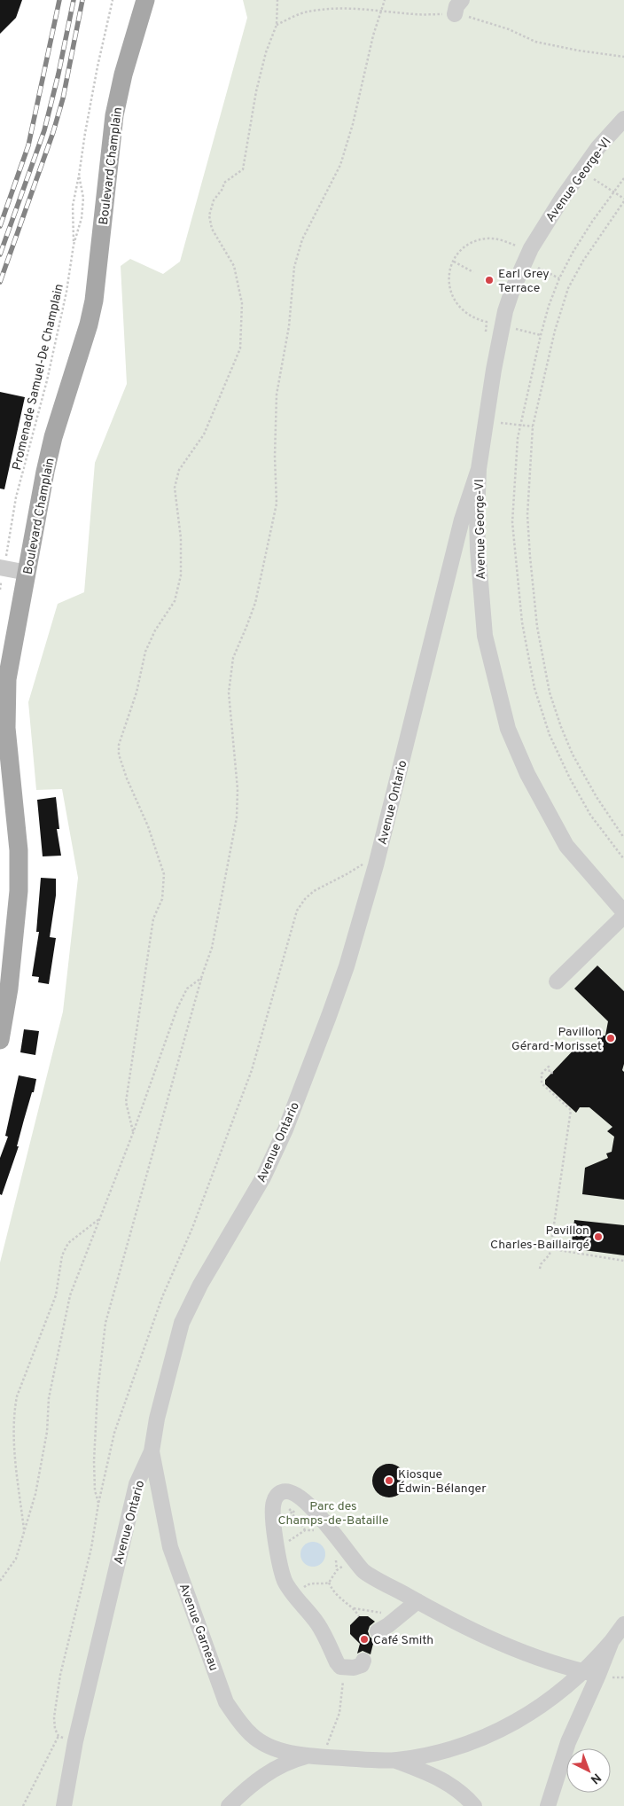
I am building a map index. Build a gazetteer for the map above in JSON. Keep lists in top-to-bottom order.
{
  "streets": {
    "main road": ["Boulevard Champlain"],
    "street": ["Avenue George-VI", "Avenue Ontario", "Avenue Garneau"],
    "path": ["Promenade Samuel-De Champlain"]
  },
  "crossings": [
    ["Avenue George-VI", "Avenue Ontario"],
    ["Avenue Ontario", "Avenue Garneau"]
  ],
  "parks": ["Parc des Champs-de-Bataille"],
  "places": [
    "Earl Grey Terrace",
    "Pavillon Gérard-Morisset",
    "Pavillon Charles-Baillairgé",
    "Kiosque Édwin-Bélanger",
    "Café Smith"
  ],
  "north": "bottom right"
}
